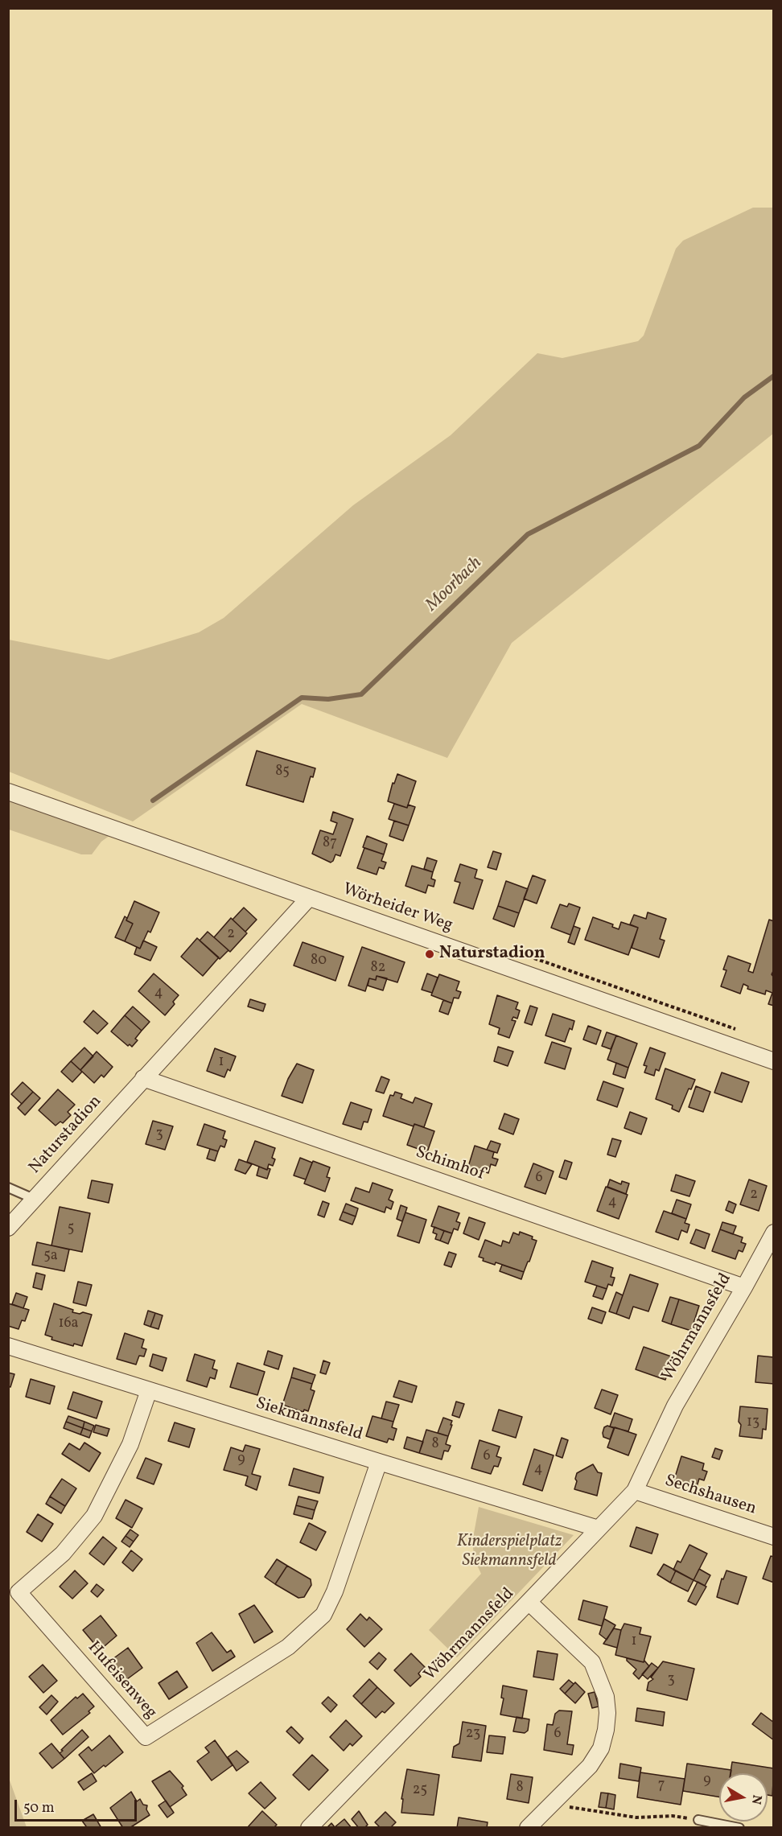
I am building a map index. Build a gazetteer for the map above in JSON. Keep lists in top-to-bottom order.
{
  "streets": {
    "street": [
      "Wörheider Weg",
      "Naturstadion",
      "Schimhof",
      "Wöhrmannsfeld",
      "Siekmannsfeld",
      "Sechshausen",
      "Hufeisenweg"
    ]
  },
  "crossings": [
    ["Wörheider Weg", "Naturstadion"],
    ["Naturstadion", "Schimhof"],
    ["Schimhof", "Wöhrmannsfeld"],
    ["Wöhrmannsfeld", "Siekmannsfeld"],
    ["Wöhrmannsfeld", "Sechshausen"],
    ["Siekmannsfeld", "Hufeisenweg"]
  ],
  "water": ["Moorbach"],
  "parks": ["Kinderspielplatz Siekmannsfeld"],
  "places": ["Naturstadion"],
  "house_numbers": [
    "85",
    "87",
    "2",
    "80",
    "82",
    "4",
    "1",
    "3",
    "6",
    "2",
    "4",
    "5",
    "5a",
    "16a",
    "13",
    "8",
    "6",
    "9",
    "4",
    "1",
    "3",
    "23",
    "6",
    "9",
    "7",
    "8",
    "25"
  ],
  "scale_bar": "50 m",
  "north": "right"
}
